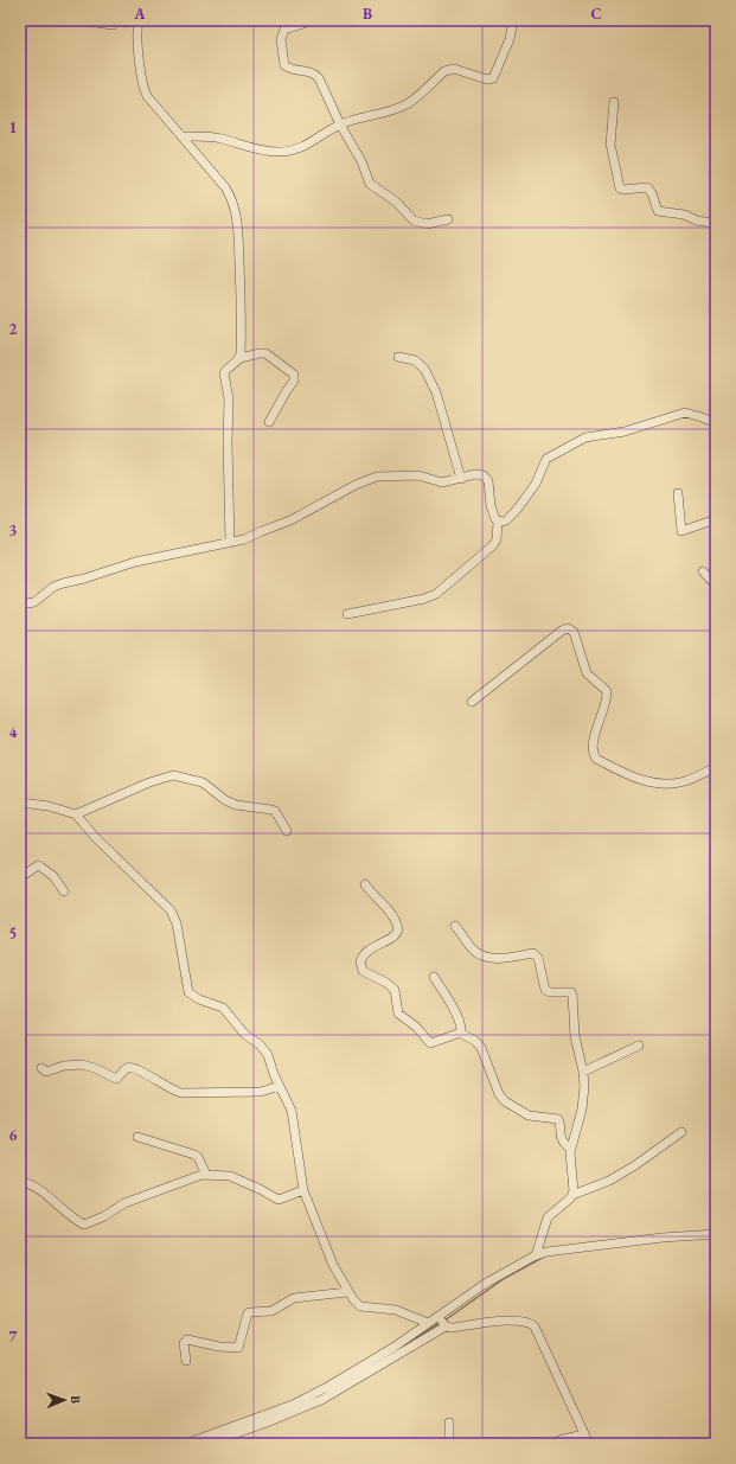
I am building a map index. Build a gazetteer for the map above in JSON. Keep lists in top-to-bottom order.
{
  "north": "right",
  "grid": {
    "columns": ["A", "B", "C"],
    "rows": [
      "1",
      "2",
      "3",
      "4",
      "5",
      "6",
      "7"
    ]
  }
}
